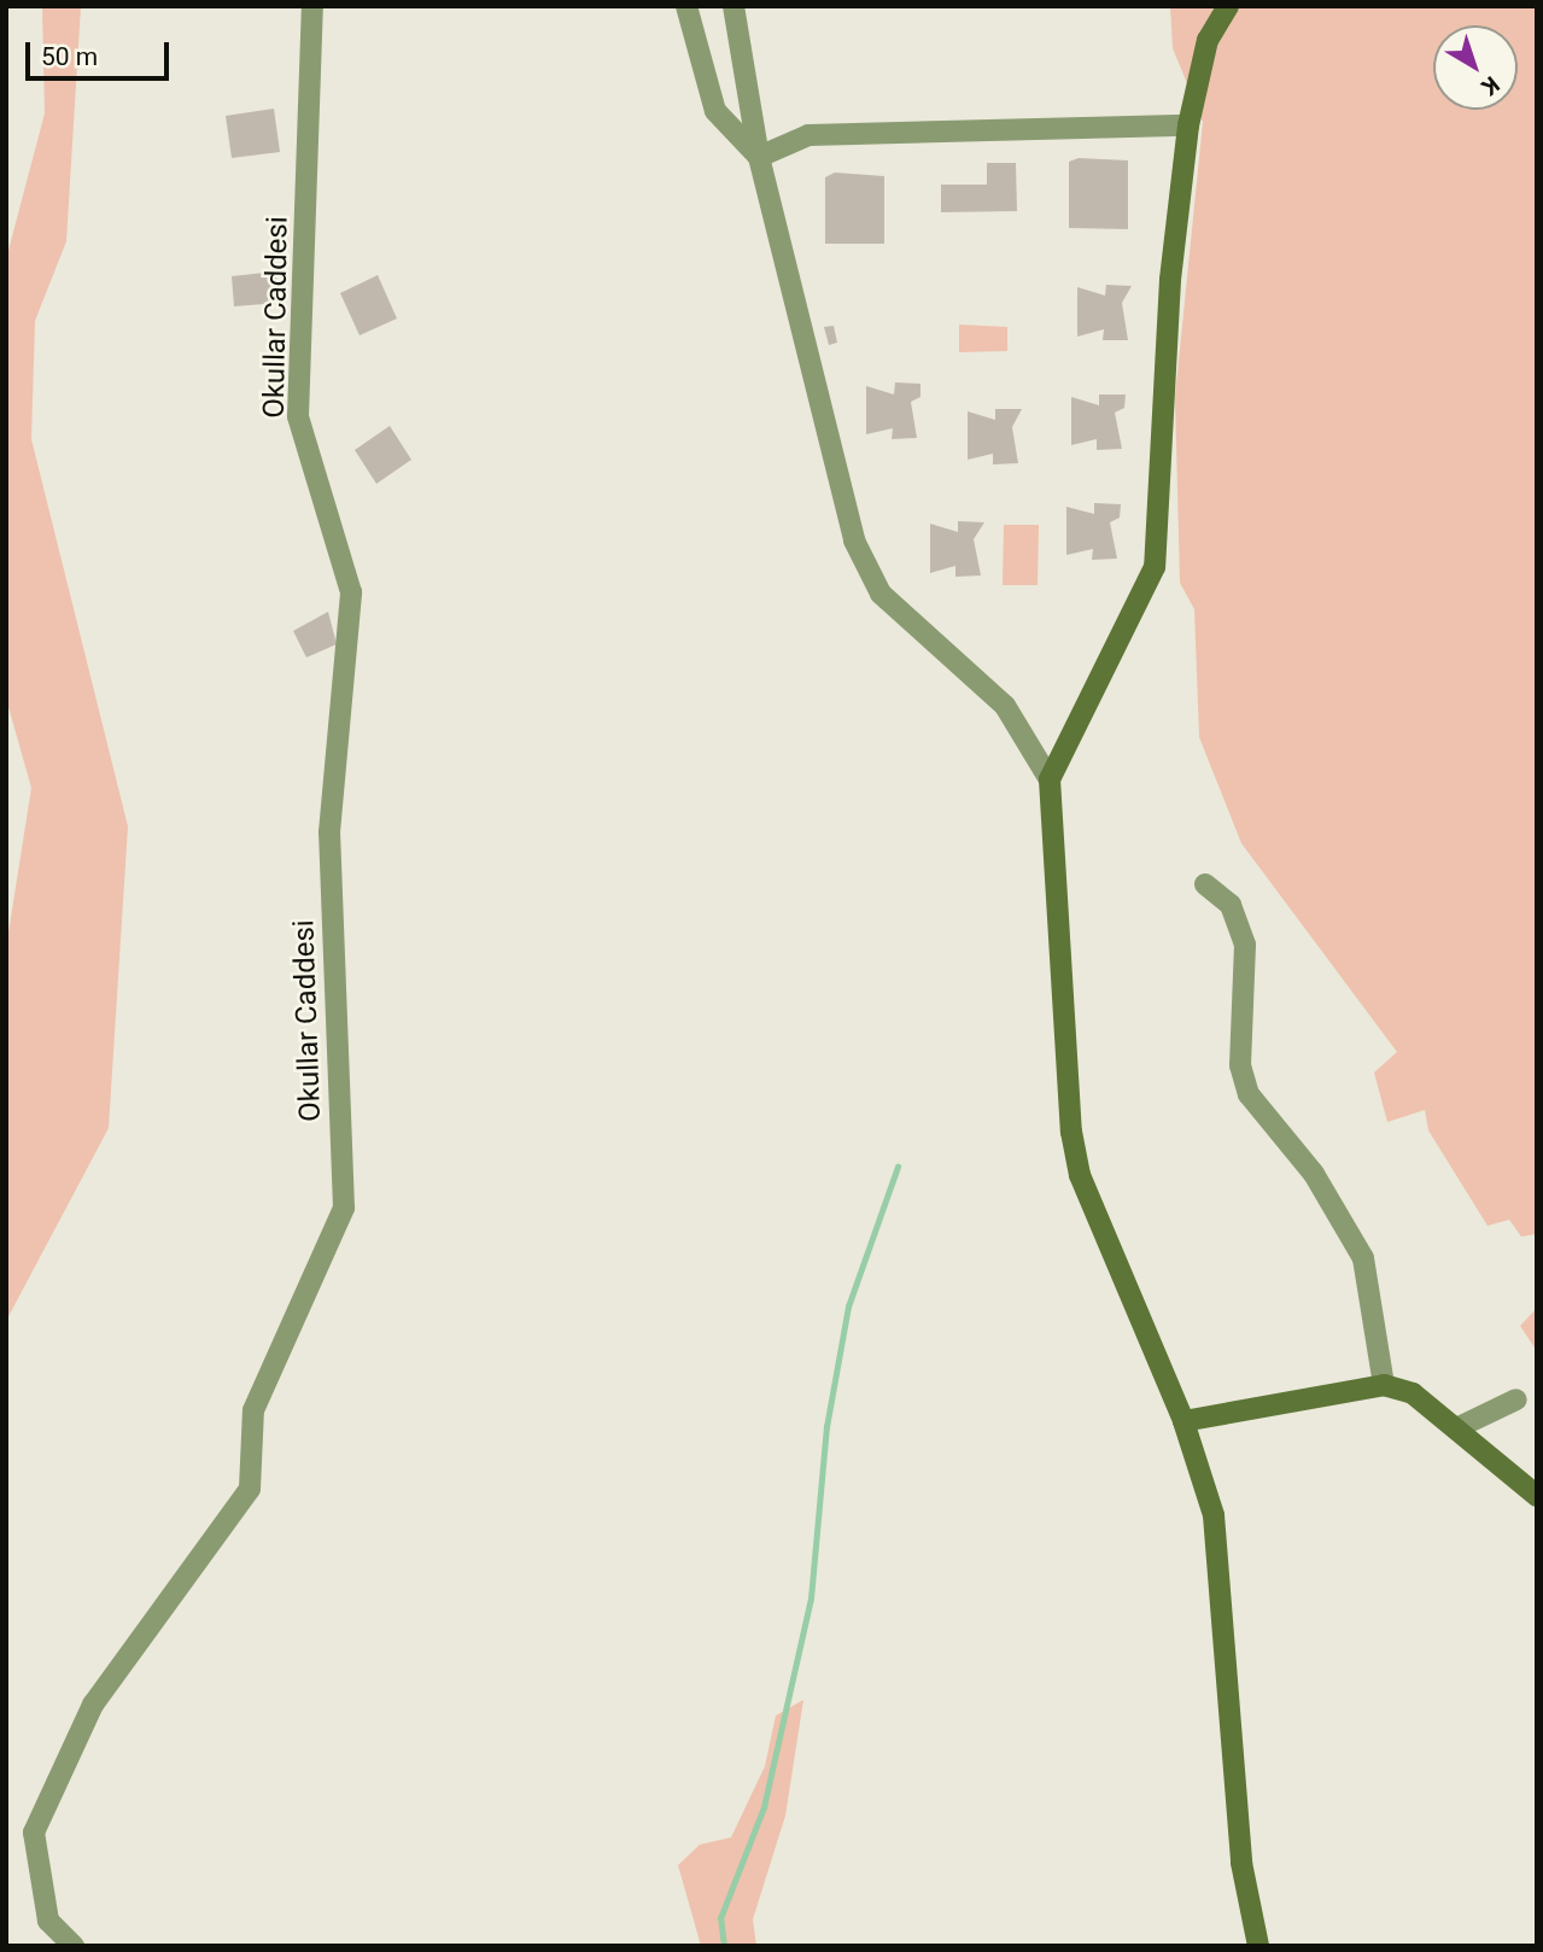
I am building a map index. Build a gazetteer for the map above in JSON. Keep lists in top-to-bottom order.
{
  "streets": {
    "street": ["Okullar Caddesi"]
  },
  "scale_bar": "50 m",
  "north": "bottom right"
}
